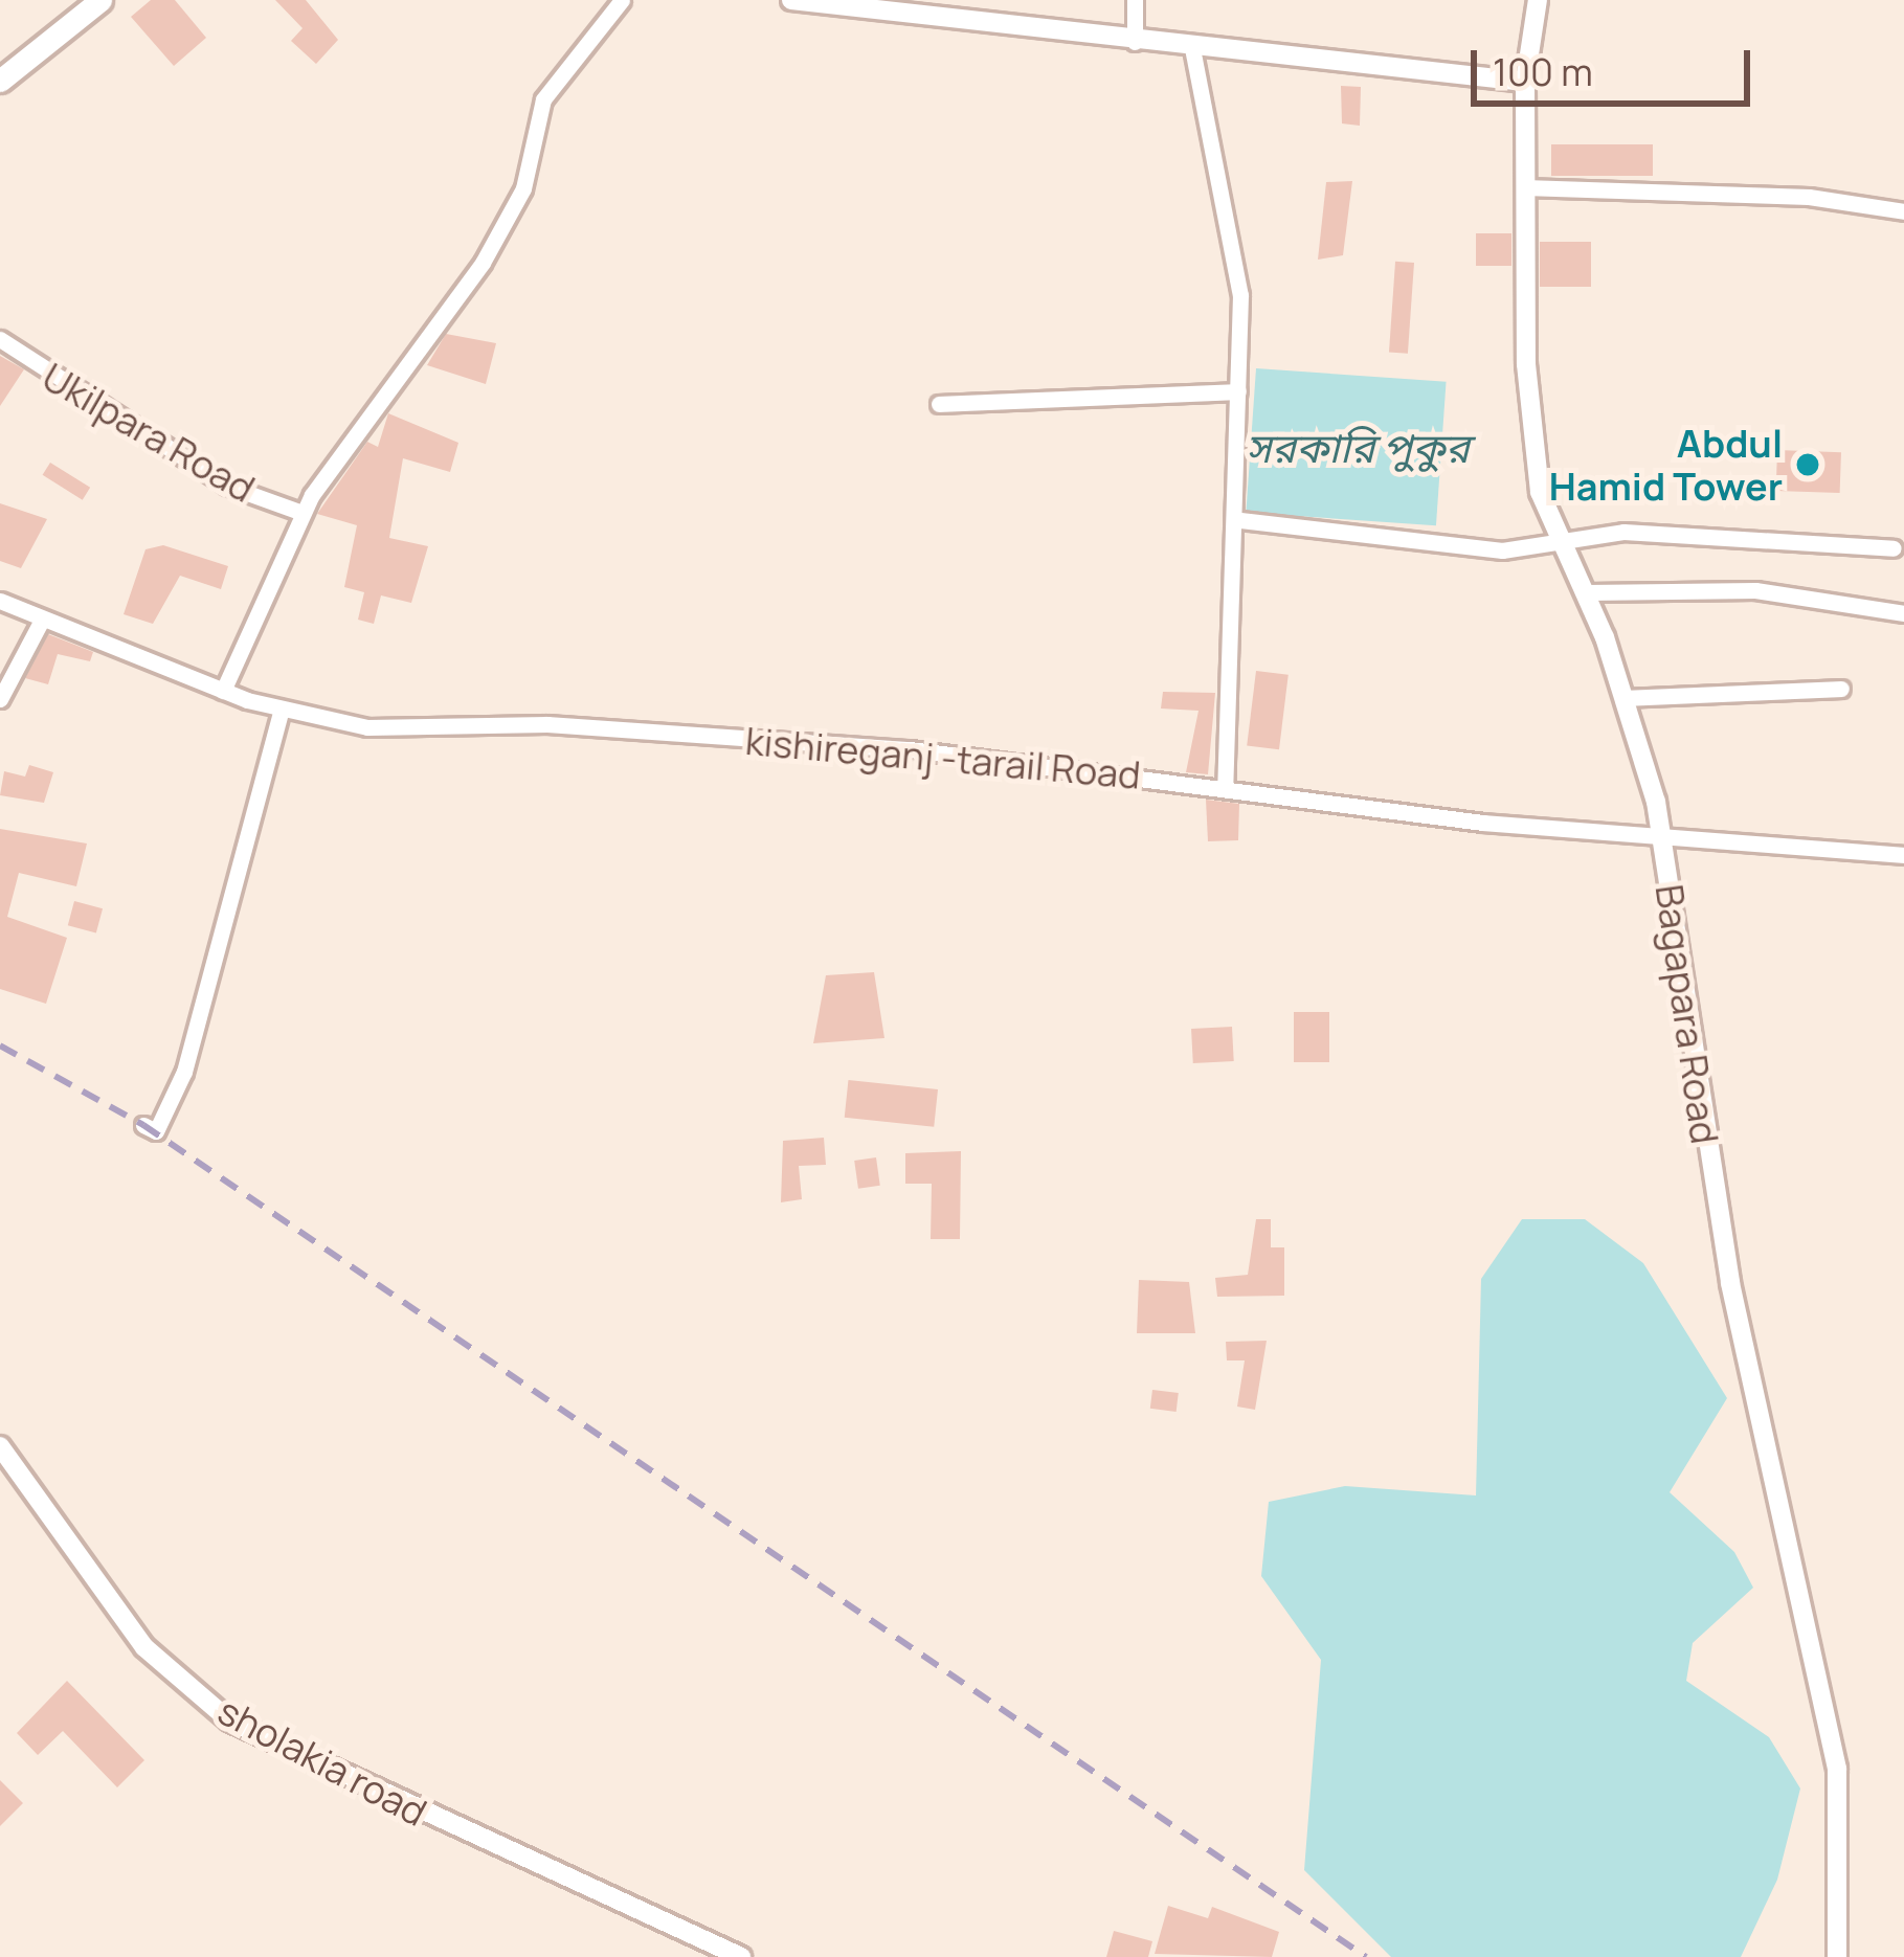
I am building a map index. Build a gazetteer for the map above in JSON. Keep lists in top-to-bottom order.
{
  "streets": {
    "street": [
      "Ukilpara Road",
      "kishireganj -tarail Road",
      "Bagapara Road",
      "sholakia road"
    ]
  },
  "crossings": [
    ["kishireganj -tarail Road", "Bagapara Road"]
  ],
  "water": ["সরকারি পুকুর"],
  "places": ["Abdul Hamid Tower"],
  "scale_bar": "100 m"
}
